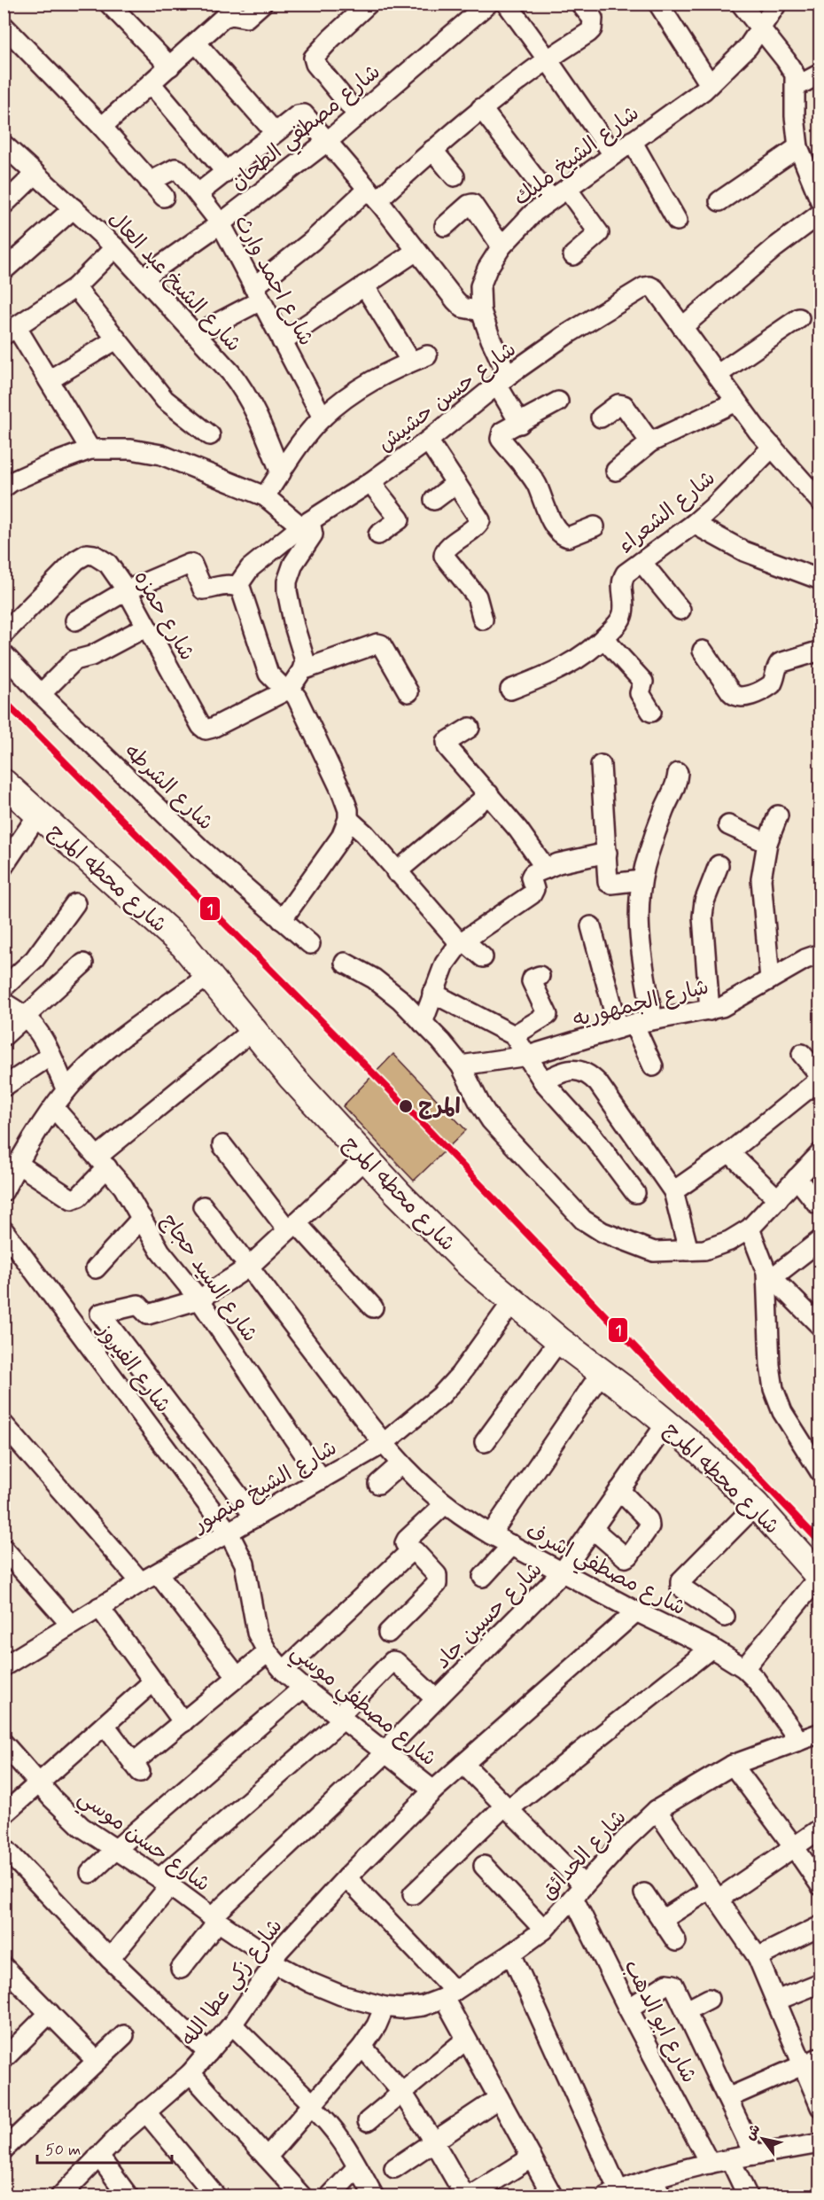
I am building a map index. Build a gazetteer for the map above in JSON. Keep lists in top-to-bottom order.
{
  "streets": {
    "main road": ["شارع محطه المرج"],
    "street": [
      "شارع مصطفي الطحان",
      "شارع الشيخ مليك",
      "شارع احمد وارث",
      "شارع الشيخ عبد العال",
      "شارع حسن حشيش",
      "شارع الشعراء",
      "شارع حمزه",
      "شارع الشرطه",
      "شارع الجمهوريه",
      "شارع السيد حجاج",
      "شارع الفيروز",
      "شارع الشيخ منصور",
      "شارع مصطفي اشرف",
      "شارع حسين جاد",
      "شارع مصطفي موسي",
      "شارع حسن موسي",
      "شارع الحدائق",
      "شارع زكي عطا الله",
      "شارع ابو الدهب"
    ]
  },
  "crossings": [
    ["شارع مصطفي الطحان", "شارع احمد وارث"],
    ["شارع مصطفي الطحان", "شارع الشيخ عبد العال"],
    ["شارع الشيخ مليك", "شارع حسن حشيش"],
    ["شارع حسن حشيش", "شارع الشعراء"],
    ["شارع محطه المرج", "شارع الشيخ منصور"],
    ["شارع محطه المرج", "شارع حسين جاد"],
    ["شارع السيد حجاج", "شارع الشيخ منصور"],
    ["شارع الفيروز", "شارع الشيخ منصور"],
    ["شارع الفيروز", "شارع مصطفي موسي"],
    ["شارع الشيخ منصور", "شارع مصطفي اشرف"],
    ["شارع الشيخ منصور", "شارع مصطفي موسي"],
    ["شارع مصطفي اشرف", "شارع حسين جاد"],
    ["شارع مصطفي اشرف", "شارع الحدائق"],
    ["شارع مصطفي اشرف", "شارع زكي عطا الله"],
    ["شارع حسين جاد", "شارع مصطفي موسي"],
    ["شارع حسين جاد", "شارع حسن موسي"],
    ["شارع مصطفي موسي", "شارع زكي عطا الله"],
    ["شارع حسن موسي", "شارع الحدائق"],
    ["شارع حسن موسي", "شارع زكي عطا الله"],
    ["شارع الحدائق", "شارع زكي عطا الله"],
    ["شارع الحدائق", "شارع ابو الدهب"],
    ["شارع زكي عطا الله", "شارع ابو الدهب"]
  ],
  "places": ["المرج"],
  "lines": ["transit line 1"],
  "scale_bar": "50 m",
  "north": "top left"
}
